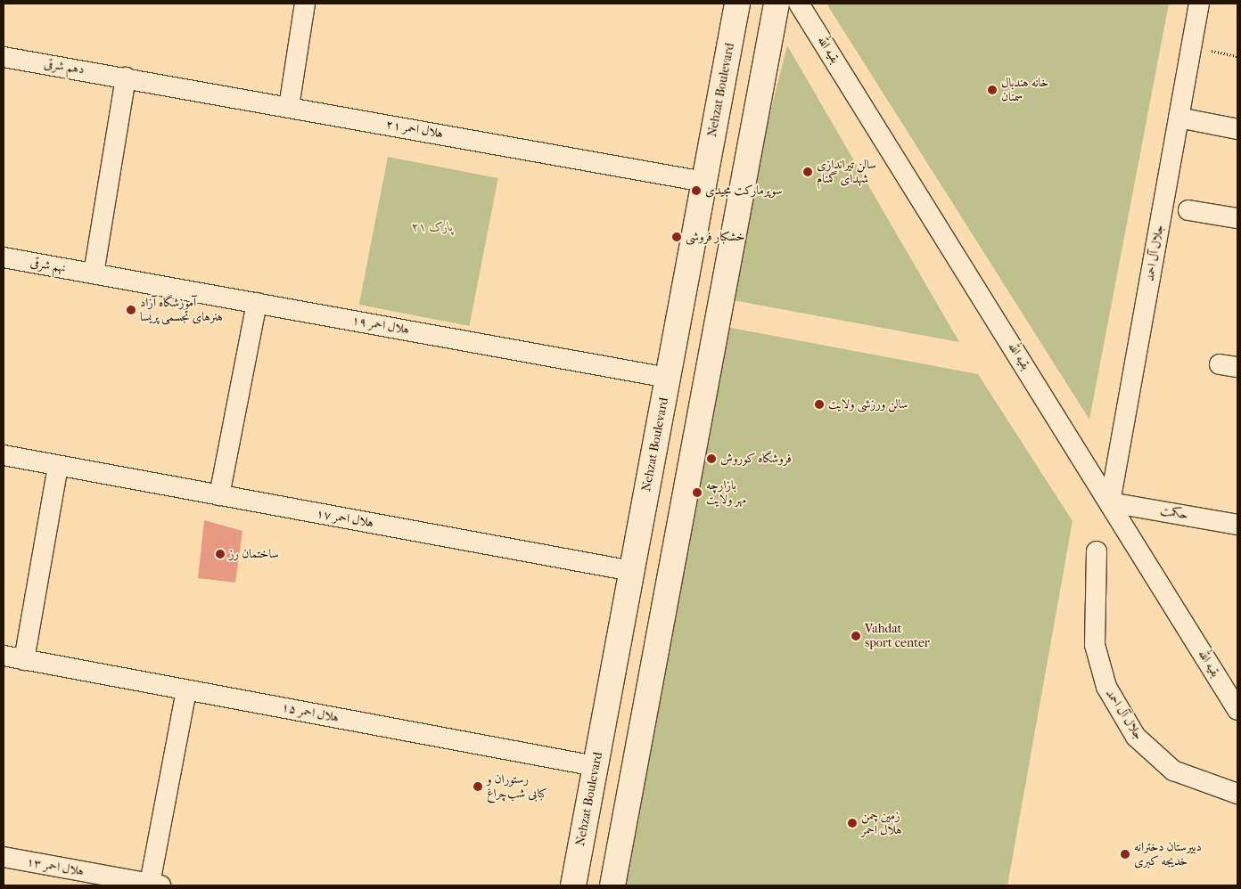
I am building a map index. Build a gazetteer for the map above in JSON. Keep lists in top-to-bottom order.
{
  "streets": {
    "main road": ["Nehzat Boulevard"],
    "street": [
      "بقیه الله",
      "دهم شرقی",
      "هلال احمر ۲۱",
      "جلال آل احمد",
      "نهم شرقی",
      "هلال احمر ۱۹",
      "حکمت",
      "هلال احمر ۱۷",
      "هلال احمر ۱۵",
      "هلال احمر ۱۳"
    ]
  },
  "crossings": [
    ["بقیه الله", "جلال آل احمد"],
    ["بقیه الله", "حکمت"],
    ["دهم شرقی", "هلال احمر ۲۱"],
    ["Nehzat Boulevard", "هلال احمر ۲۱"],
    ["Nehzat Boulevard", "هلال احمر ۱۹"],
    ["Nehzat Boulevard", "هلال احمر ۱۷"],
    ["Nehzat Boulevard", "هلال احمر ۱۵"],
    ["جلال آل احمد", "حکمت"],
    ["نهم شرقی", "هلال احمر ۱۹"]
  ],
  "parks": ["پارک ۲۱"],
  "places": [
    "خانه هندبال سمنان",
    "سالن تیراندازی شهدای گمنام",
    "سوپرمارکت مجیدی",
    "خشکبار فروشی",
    "آموزشگاه آزاد هنرهای تجسمی پریسا",
    "سالن ورزشی ولایت",
    "فروشگاه کوروش",
    "بازارچه مهر ولایت",
    "ساختمان رز",
    "Vahdat sport center",
    "رستوران و کبابی شب‌چراغ",
    "زمین چمن هلال احمر",
    "دبیرستان دخترانه خدیجه کبری"
  ]
}
